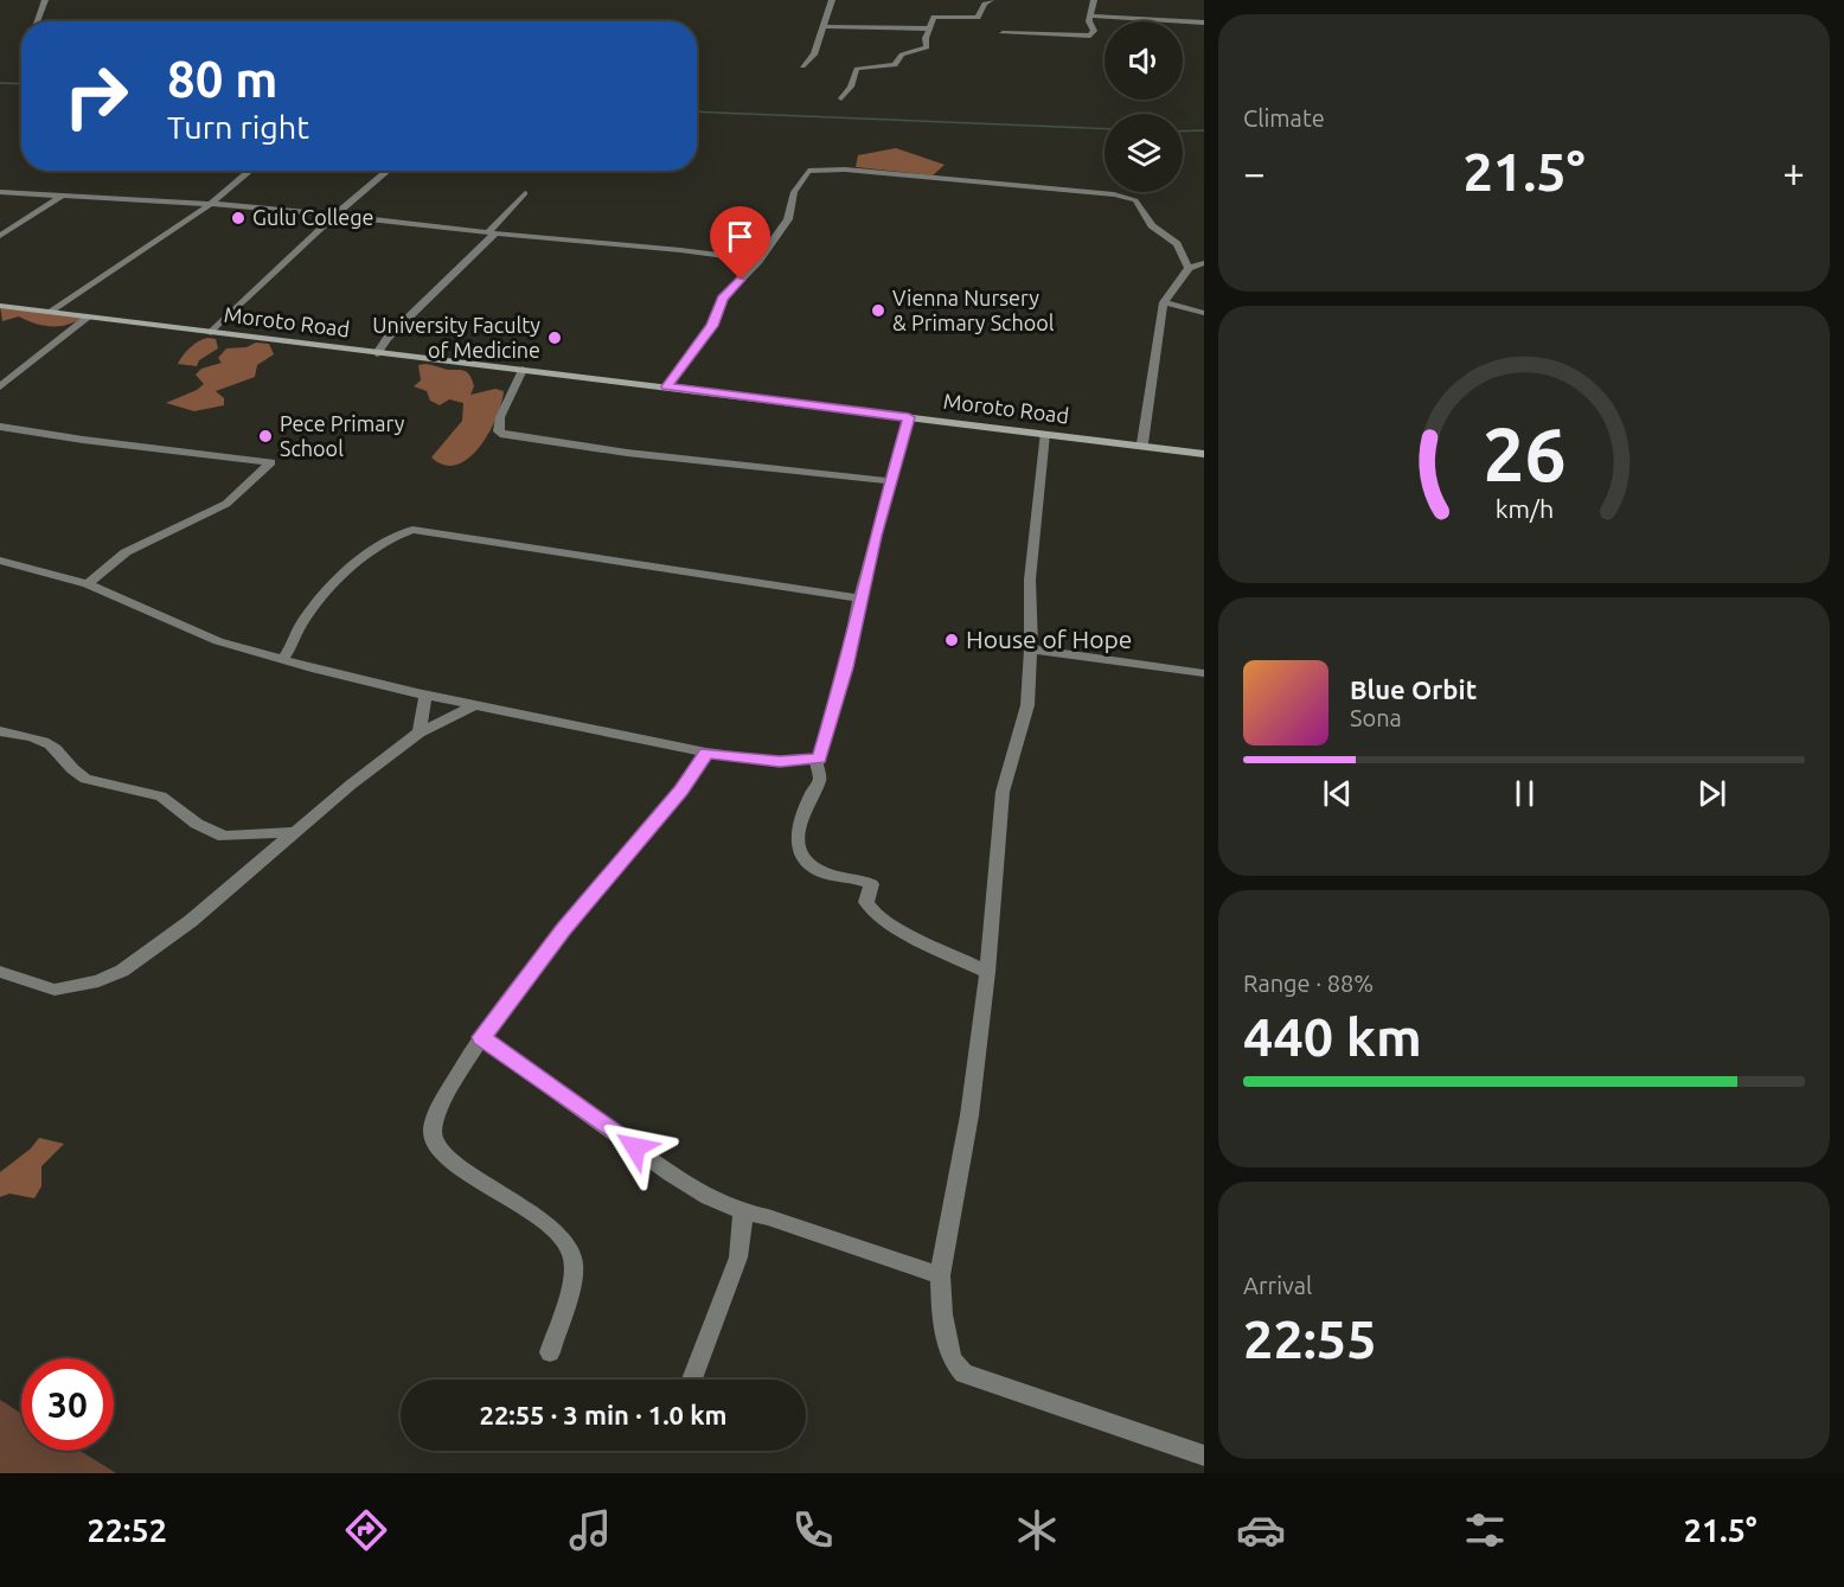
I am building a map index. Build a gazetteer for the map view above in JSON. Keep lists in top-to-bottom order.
{
  "streets": {
    "main road": ["Moroto Road"]
  },
  "places": [
    "Gulu College",
    "Vienna Nursery & Primary School",
    "University Faculty of Medicine",
    "Pece Primary School",
    "House of Hope"
  ],
  "page": {
    "tile": [
      "Climate",
      ["Range · 88%", "440 km"],
      ["Arrival", "22:55"]
    ],
    "turn": ["80 m", "Turn right"],
    "heat": ["−", "21.5°", "+"],
    "song": ["Blue Orbit", "Sona"],
    "limit": "30",
    "trip": "22:55 · 3 min · 1.0 km",
    "tabs": ["22:52", "21.5°"],
    "gauge": ["26", "km/h"]
  }
}
